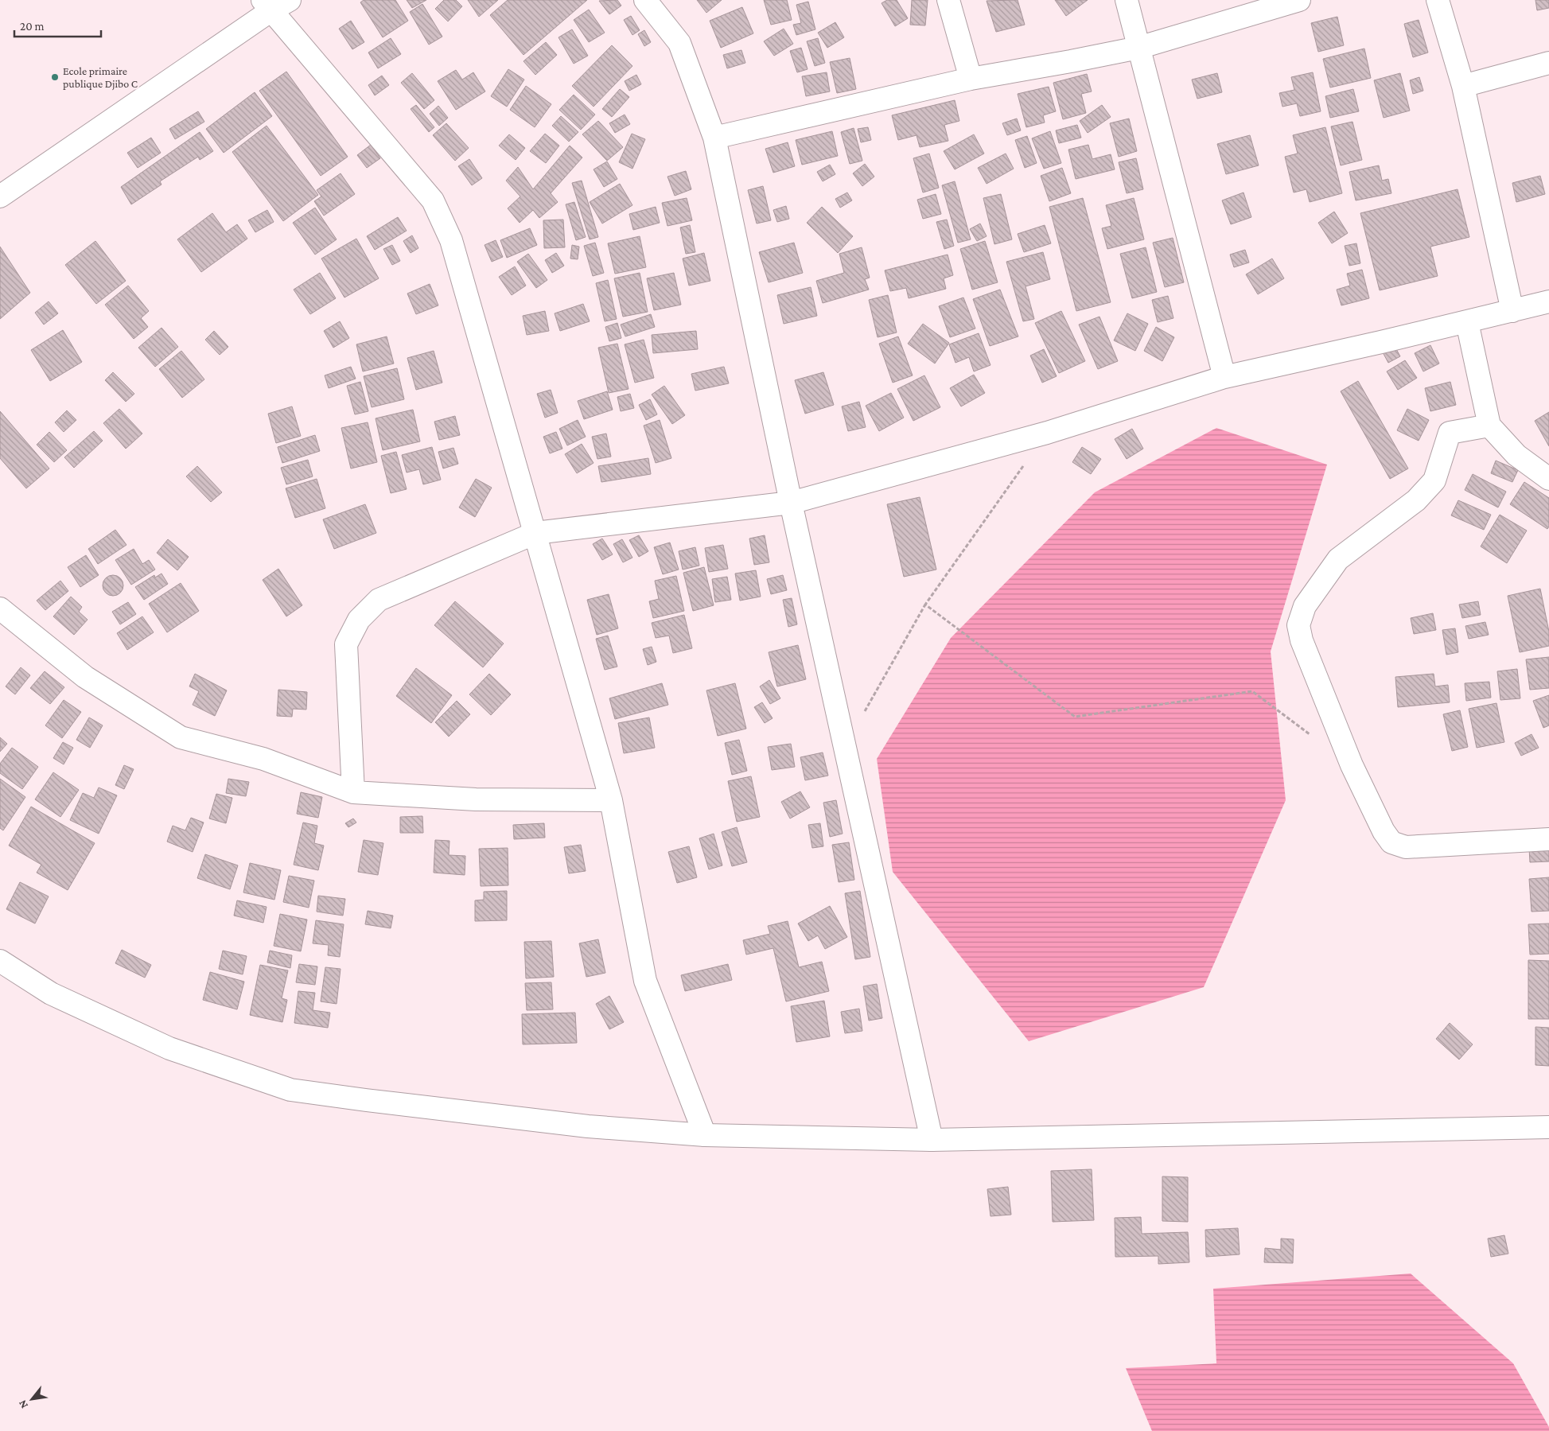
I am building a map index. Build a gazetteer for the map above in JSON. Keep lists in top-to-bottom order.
{
  "places": ["Ecole primaire publique Djibo C"],
  "scale_bar": "20 m",
  "north": "bottom left"
}
